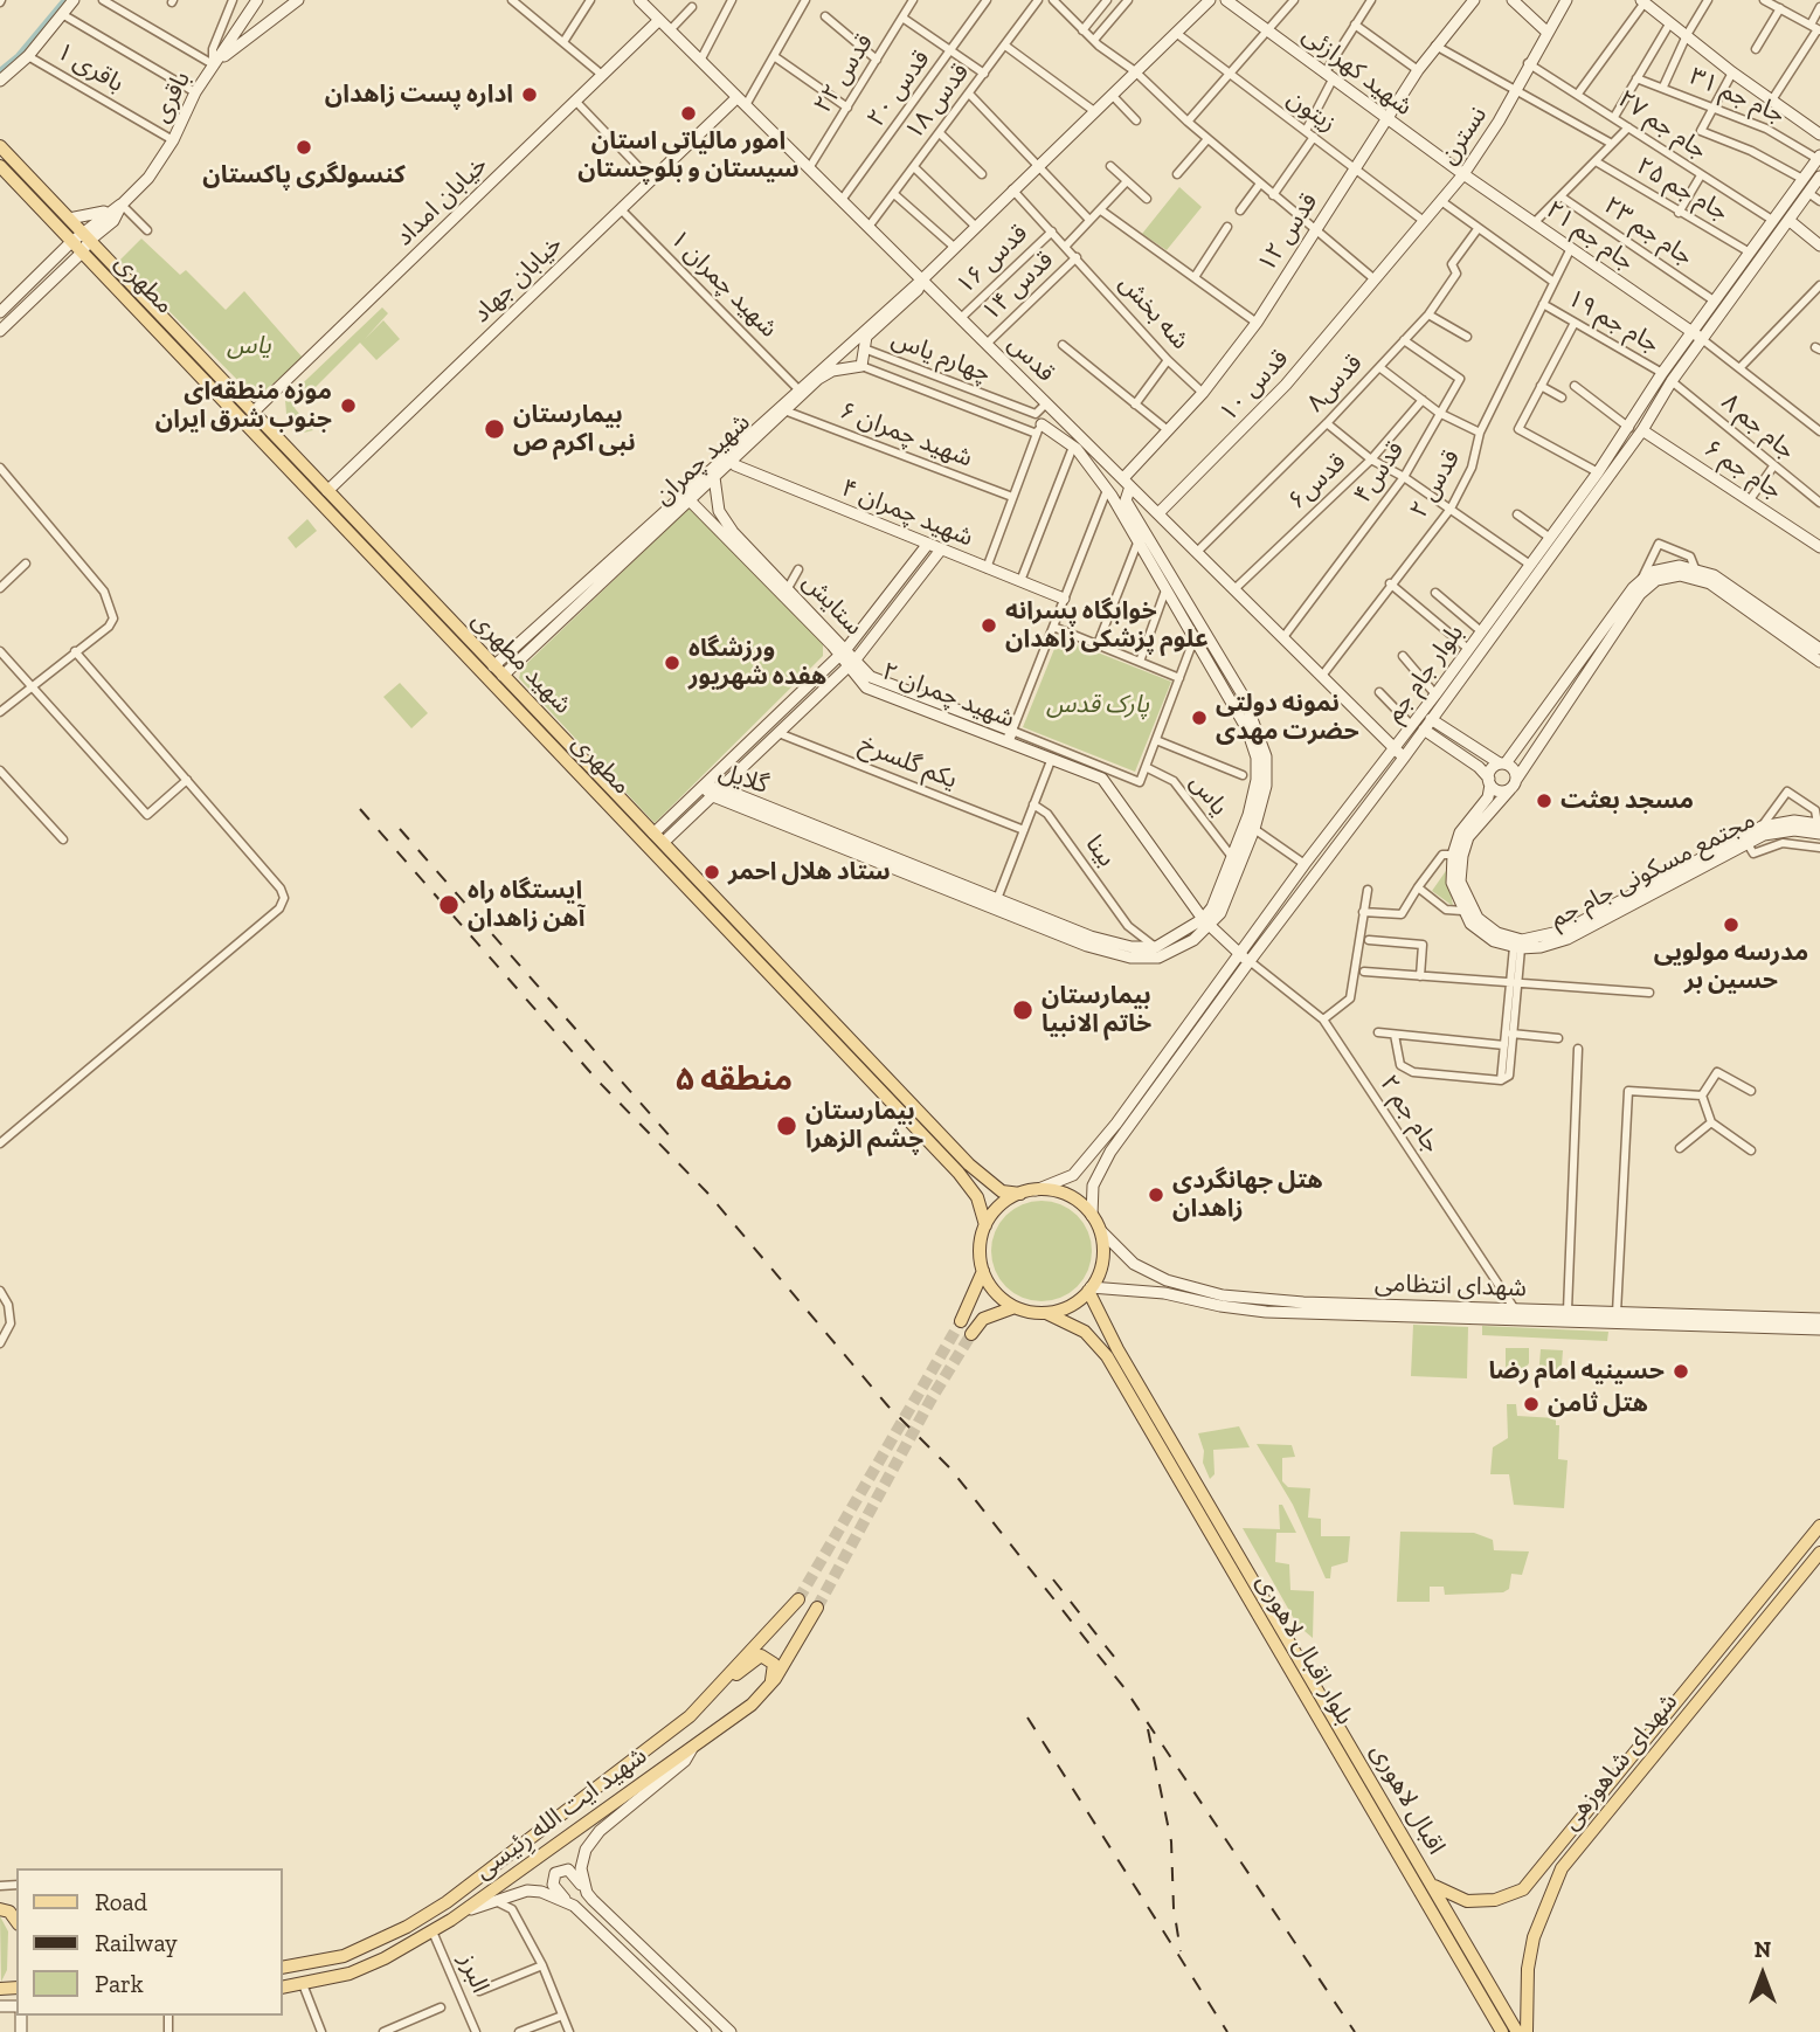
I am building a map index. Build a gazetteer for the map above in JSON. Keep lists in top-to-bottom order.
{
  "streets": {
    "main road": [
      "مطهری",
      "شهید مطهری",
      "بلوار اقبال لاهوری",
      "شهدای شاهوزهی",
      "اقبال لاهوری",
      "شهید ایت الله رِئیسی"
    ],
    "street": [
      "باقری ۱",
      "شهید کهرازئی",
      "قدس ۲۲",
      "قدس ۲۰",
      "جام جم ۳۱",
      "باقری",
      "قدس ۱۸",
      "زیتون",
      "جام جم ۲۷",
      "نسترن",
      "جام جم ۲۵",
      "خیابان امداد",
      "جام جم ۲۳",
      "قدس ۱۲",
      "جام جم ۲۱",
      "قدس ۱۶",
      "خیابان جهاد",
      "شهید چمران ۱",
      "قدس ۱۴",
      "شه بخش",
      "جام جم ۱۹",
      "چهارم یاس",
      "قدس",
      "قدس۸",
      "قدس ۱۰",
      "جام جم ۸",
      "شهید چمران ۶",
      "شهید چمران",
      "جام جم ۶",
      "قدس۴",
      "قدس۶",
      "قدس ۲",
      "شهید چمران ۴",
      "ستایش",
      "بلوار جام جم",
      "شهید چمران ۲",
      "یکم گلسرخ",
      "گلایل",
      "یاس",
      "بینا",
      "مجتمع مسکونی جام جم",
      "جام جم ۲",
      "شهدای انتظامی",
      "البرز"
    ]
  },
  "crossings": [
    ["باقری ۱", "باقری"],
    ["شهید کهرازئی", "نسترن"],
    ["شهید کهرازئی", "قدس ۱۲"],
    ["شهید کهرازئی", "جام جم ۲۱"],
    ["قدس ۲۲", "قدس"],
    ["قدس ۲۰", "قدس"],
    ["جام جم ۳۱", "بلوار جام جم"],
    ["باقری", "شهید مطهری"],
    ["قدس ۱۸", "قدس"],
    ["زیتون", "نسترن"],
    ["زیتون", "قدس ۱۲"],
    ["زیتون", "شهید چمران"],
    ["جام جم ۲۷", "نسترن"],
    ["جام جم ۲۷", "بلوار جام جم"],
    ["نسترن", "جام جم ۲۱"],
    ["نسترن", "قدس ۱۰"],
    ["جام جم ۲۵", "بلوار جام جم"],
    ["خیابان امداد", "مطهری"],
    ["خیابان امداد", "قدس"],
    ["خیابان امداد", "شهید مطهری"],
    ["جام جم ۲۳", "بلوار جام جم"],
    ["قدس ۱۲", "شه بخش"],
    ["قدس ۱۲", "قدس"],
    ["قدس ۱۲", "گلایل"],
    ["جام جم ۲۱", "قدس ۲"],
    ["جام جم ۲۱", "بلوار جام جم"],
    ["قدس ۱۶", "شه بخش"],
    ["قدس ۱۶", "قدس"],
    ["خیابان جهاد", "شهید چمران ۱"],
    ["خیابان جهاد", "قدس"],
    ["خیابان جهاد", "شهید مطهری"],
    ["مطهری", "شهید مطهری"],
    ["مطهری", "بلوار جام جم"],
    ["مطهری", "شهدای انتظامی"],
    ["مطهری", "بلوار اقبال لاهوری"],
    ["مطهری", "اقبال لاهوری"],
    ["شهید چمران ۱", "شهید چمران"],
    ["قدس ۱۴", "شه بخش"],
    ["قدس ۱۴", "قدس"],
    ["شه بخش", "شهید چمران"],
    ["جام جم ۱۹", "قدس ۲"],
    ["جام جم ۱۹", "بلوار جام جم"],
    ["چهارم یاس", "شهید چمران"],
    ["چهارم یاس", "گلایل"],
    ["قدس", "قدس۸"],
    ["قدس", "قدس ۱۰"],
    ["قدس", "شهید چمران"],
    ["قدس", "قدس۴"],
    ["قدس", "قدس۶"],
    ["قدس", "قدس ۲"],
    ["قدس", "بلوار جام جم"],
    ["قدس", "گلایل"],
    ["قدس۸", "قدس۴"],
    ["جام جم ۸", "بلوار جام جم"],
    ["شهید چمران ۶", "شهید چمران"],
    ["شهید چمران", "ستایش"],
    ["شهید چمران", "شهید مطهری"],
    ["جام جم ۶", "بلوار جام جم"],
    ["ستایش", "شهید چمران ۲"],
    ["شهید مطهری", "بلوار جام جم"],
    ["شهید مطهری", "شهدای انتظامی"],
    ["شهید مطهری", "بلوار اقبال لاهوری"],
    ["شهید مطهری", "اقبال لاهوری"],
    ["بلوار جام جم", "شهید چمران ۲"],
    ["بلوار جام جم", "جام جم ۲"],
    ["بلوار جام جم", "شهدای انتظامی"],
    ["بلوار جام جم", "بلوار اقبال لاهوری"],
    ["بلوار جام جم", "اقبال لاهوری"],
    ["شهید چمران ۲", "گلایل"],
    ["شهید چمران ۲", "جام جم ۲"],
    ["گلایل", "یاس"],
    ["جام جم ۲", "شهدای انتظامی"],
    ["شهدای انتظامی", "بلوار اقبال لاهوری"],
    ["شهدای انتظامی", "اقبال لاهوری"],
    ["بلوار اقبال لاهوری", "اقبال لاهوری"],
    ["شهدای شاهوزهی", "اقبال لاهوری"],
    ["شهید ایت الله رِئیسی", "البرز"]
  ],
  "districts": ["منطقه ۵"],
  "parks": ["یاس", "پارک قدس"],
  "places": [
    "اداره پست زاهدان",
    "امور مالیاتی استان سیستان و بلوچستان",
    "کنسولگری پاکستان",
    "موزه منطقه‌ای جنوب شرق ایران",
    "بیمارستان نبی اکرم ص",
    "خوابگاه پسرانه علوم پزشکی زاهدان",
    "ورزشگاه هفده شهریور",
    "نمونه دولتی حضرت مهدی",
    "مسجد بعثت",
    "ستاد هلال احمر",
    "ایستگاه راه آهن زاهدان",
    "مدرسه مولویی حسین بر",
    "بیمارستان خاتم الانبیا",
    "بیمارستان چشم الزهرا",
    "هتل جهانگردی زاهدان",
    "حسینیه امام رضا",
    "هتل ثامن"
  ],
  "legend": ["Road", "Railway", "Park"],
  "north": "top"
}
